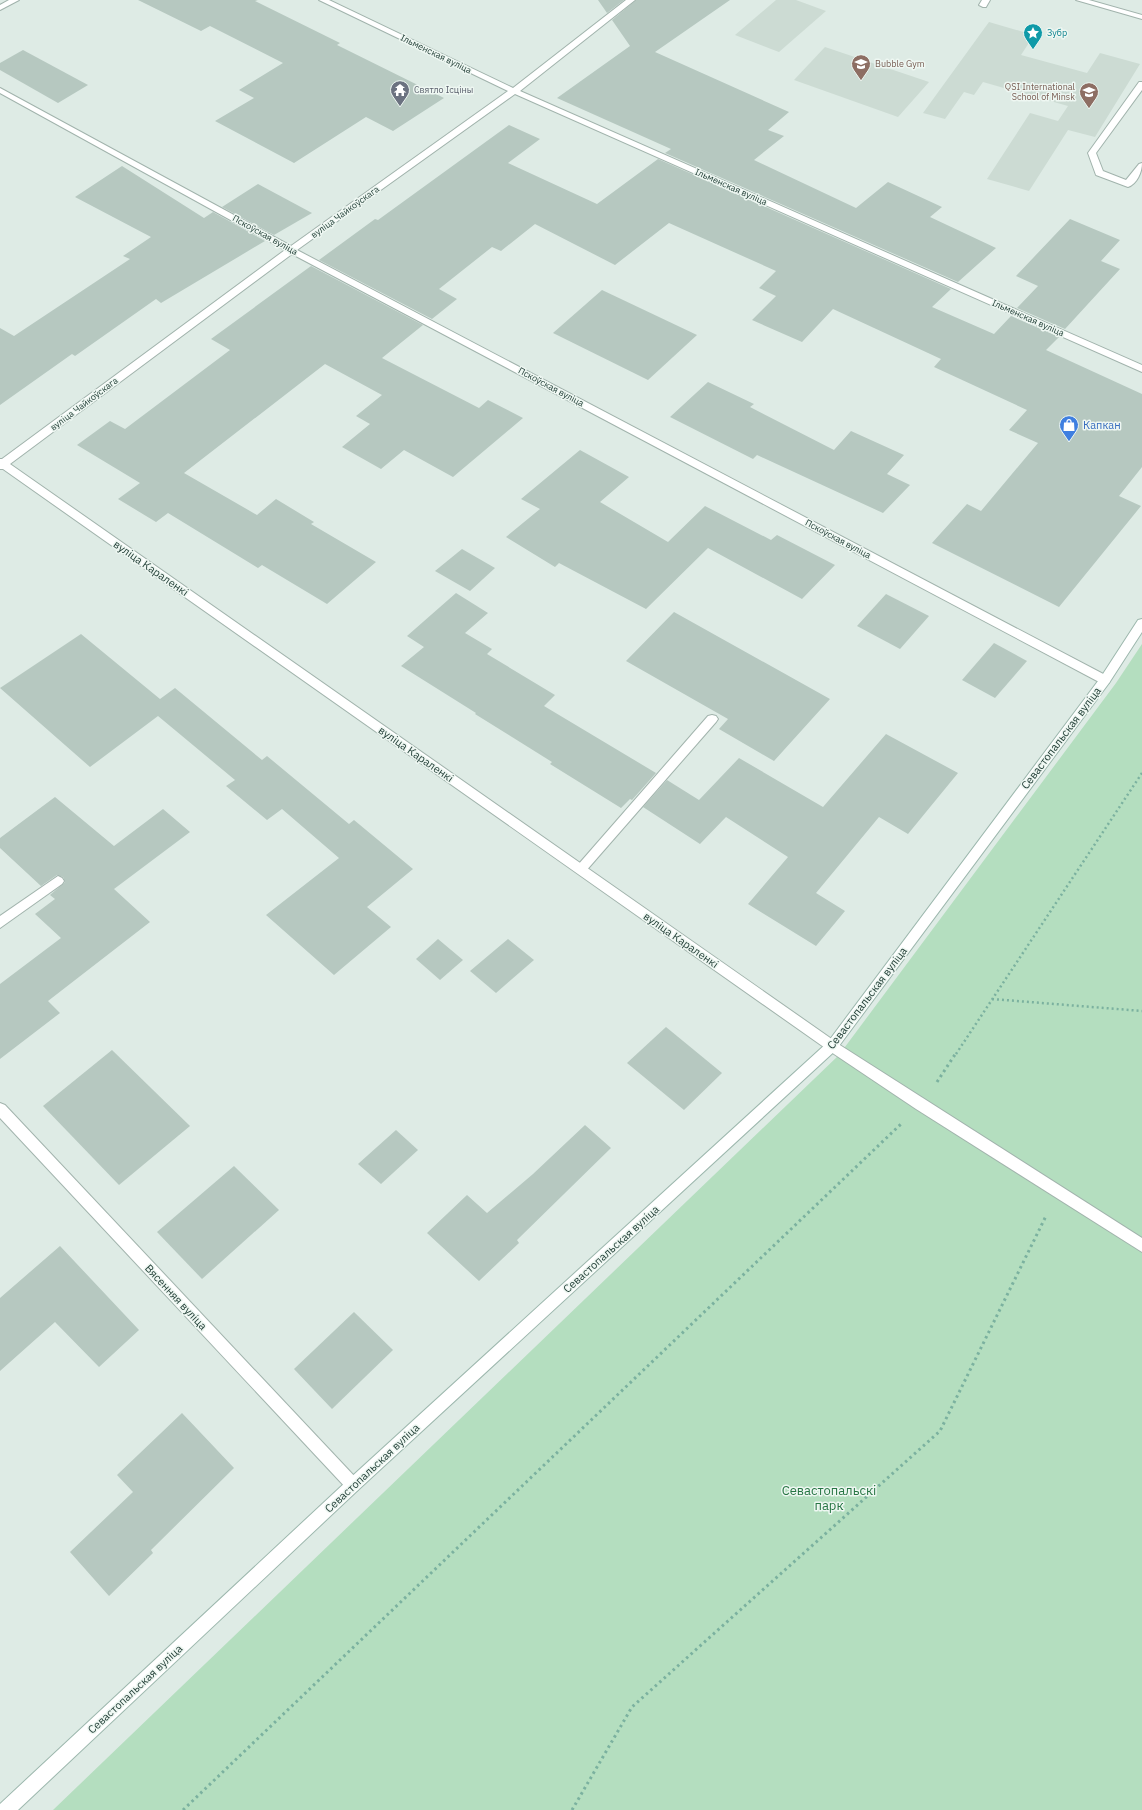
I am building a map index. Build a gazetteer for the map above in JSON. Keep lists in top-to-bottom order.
{
  "streets": {
    "street": [
      "Ільменская вуліца",
      "вуліца Чайкоўскага",
      "Пскоўская вуліца",
      "вуліца Караленкі",
      "Севастопальская вуліца",
      "Вясенняя вуліца"
    ]
  },
  "crossings": [
    ["Ільменская вуліца", "вуліца Чайкоўскага"],
    ["вуліца Чайкоўскага", "Пскоўская вуліца"],
    ["вуліца Чайкоўскага", "вуліца Караленкі"],
    ["Пскоўская вуліца", "Севастопальская вуліца"],
    ["вуліца Караленкі", "Севастопальская вуліца"],
    ["Севастопальская вуліца", "Вясенняя вуліца"]
  ],
  "parks": ["Севастопальскі парк"],
  "places": {
    "place": ["Зубр"],
    "school or university": ["Bubble Gym", "QSI International School of Minsk"],
    "temple": ["Святло Ісціны"],
    "shop": ["Капкан"]
  }
}
